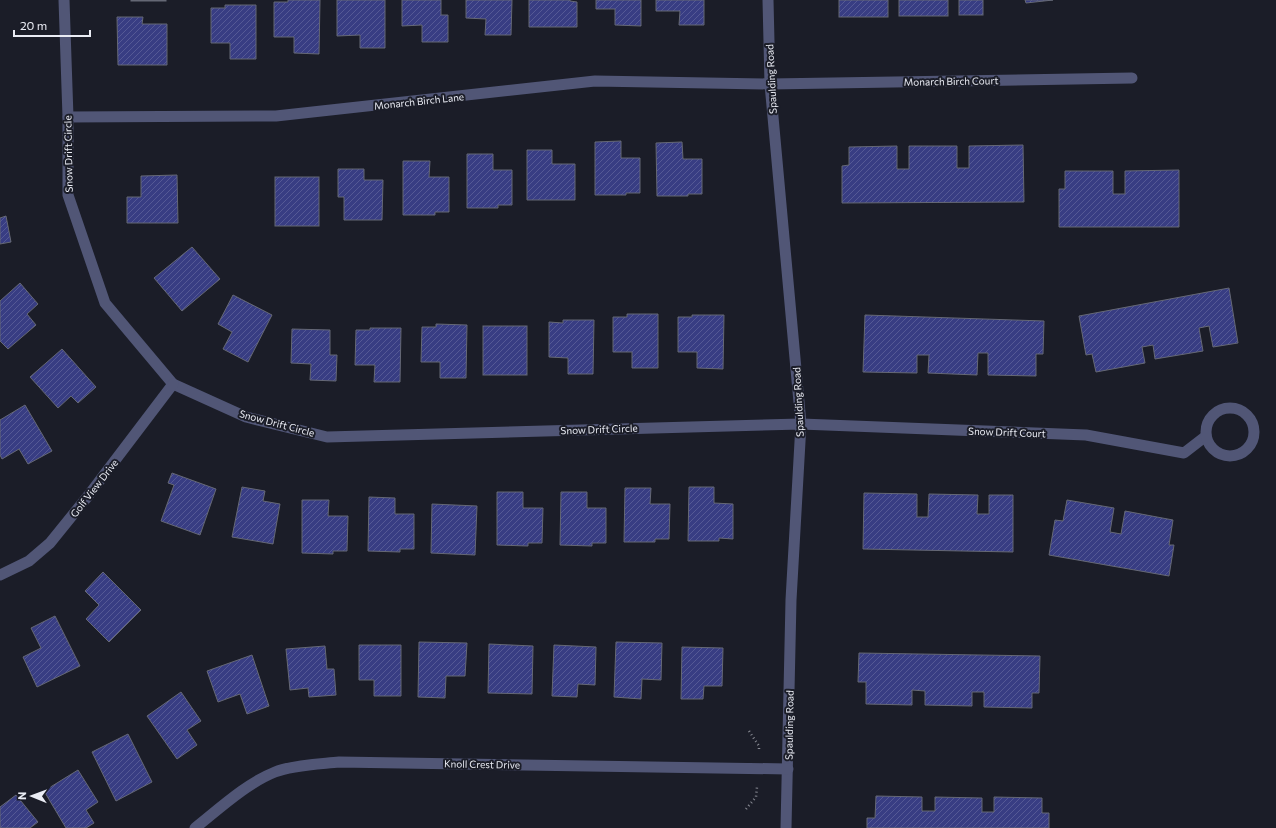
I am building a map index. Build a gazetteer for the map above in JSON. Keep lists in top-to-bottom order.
{
  "streets": {
    "street": [
      "Spaulding Road",
      "Monarch Birch Court",
      "Monarch Birch Lane",
      "Snow Drift Circle",
      "Snow Drift Court",
      "Golf View Drive",
      "Knoll Crest Drive"
    ]
  },
  "crossings": [
    ["Spaulding Road", "Monarch Birch Court"],
    ["Spaulding Road", "Monarch Birch Lane"],
    ["Spaulding Road", "Snow Drift Circle"],
    ["Spaulding Road", "Snow Drift Court"],
    ["Spaulding Road", "Knoll Crest Drive"],
    ["Monarch Birch Court", "Monarch Birch Lane"],
    ["Monarch Birch Lane", "Snow Drift Circle"],
    ["Snow Drift Circle", "Snow Drift Court"],
    ["Snow Drift Circle", "Golf View Drive"]
  ],
  "scale_bar": "20 m",
  "north": "left"
}
